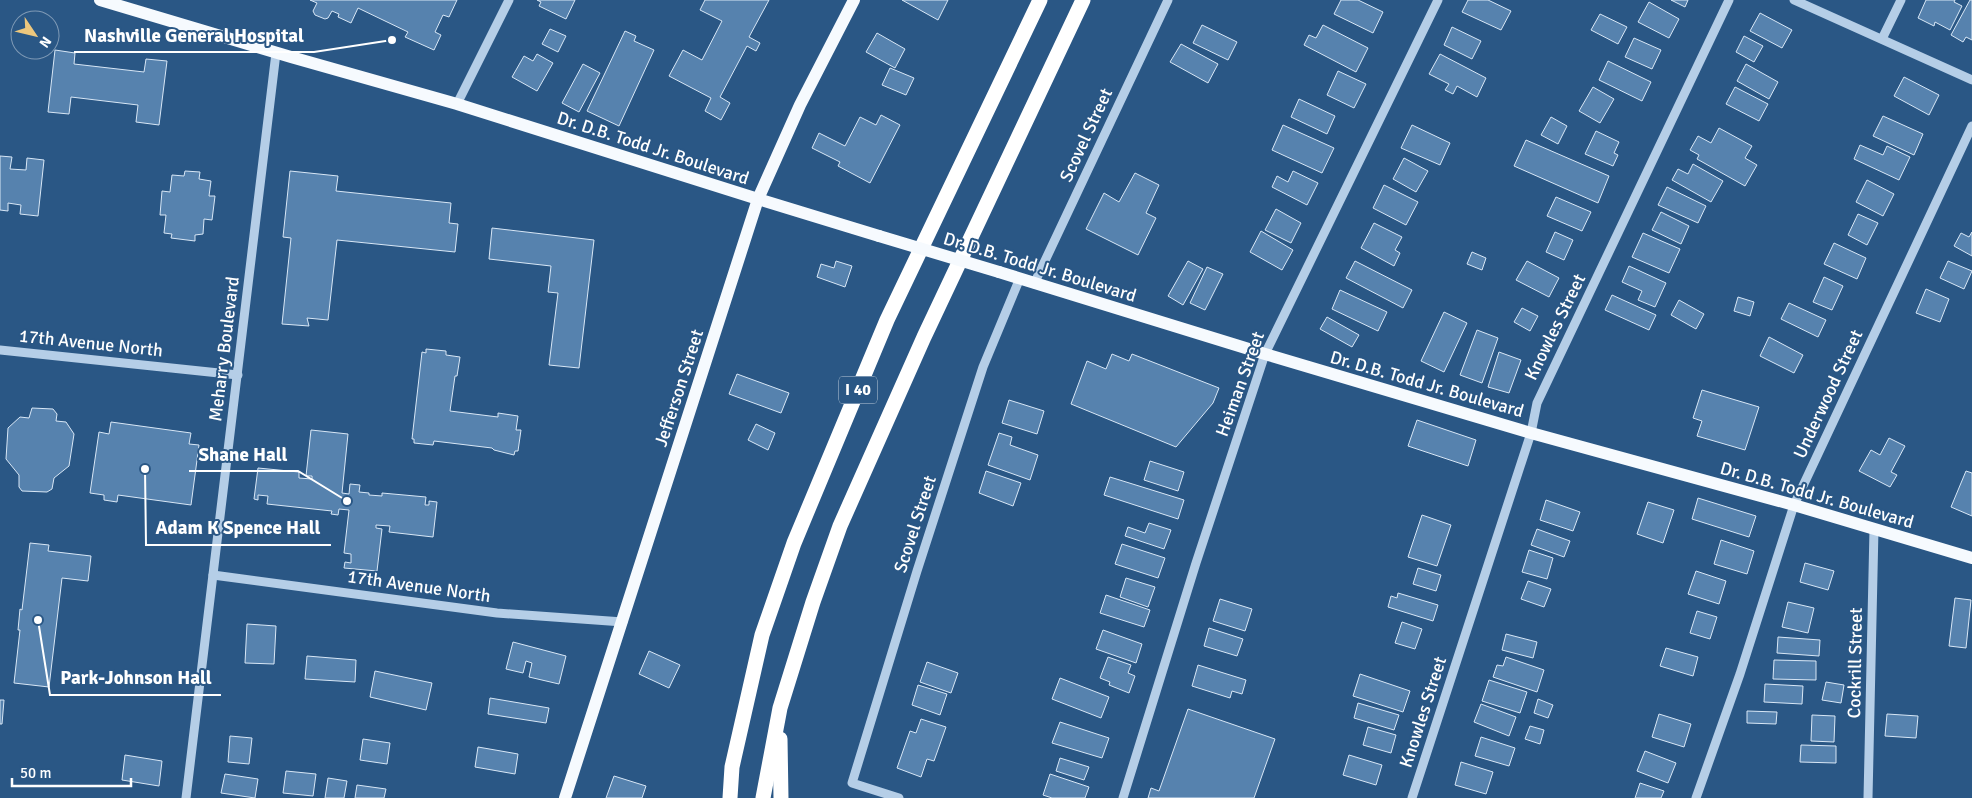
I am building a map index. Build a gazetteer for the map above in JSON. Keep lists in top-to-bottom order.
{
  "streets": {
    "highway": ["I 40"],
    "main road": ["Dr. D.B. Todd Jr. Boulevard", "Jefferson Street"],
    "street": [
      "Scovel Street",
      "Knowles Street",
      "17th Avenue North",
      "Meharry Boulevard",
      "Heiman Street",
      "Underwood Street",
      "Cockrill Street"
    ]
  },
  "crossings": [
    ["Scovel Street", "Dr. D.B. Todd Jr. Boulevard"],
    ["Dr. D.B. Todd Jr. Boulevard", "Knowles Street"],
    ["Dr. D.B. Todd Jr. Boulevard", "Meharry Boulevard"],
    ["Dr. D.B. Todd Jr. Boulevard", "Heiman Street"],
    ["Dr. D.B. Todd Jr. Boulevard", "Jefferson Street"],
    ["Dr. D.B. Todd Jr. Boulevard", "Underwood Street"],
    ["Dr. D.B. Todd Jr. Boulevard", "Cockrill Street"],
    ["17th Avenue North", "Meharry Boulevard"],
    ["17th Avenue North", "Jefferson Street"]
  ],
  "places": [
    "Nashville General Hospital",
    "Adam K Spence Hall",
    "Shane Hall",
    "Park-Johnson Hall"
  ],
  "scale_bar": "50 m",
  "north": "bottom right"
}
